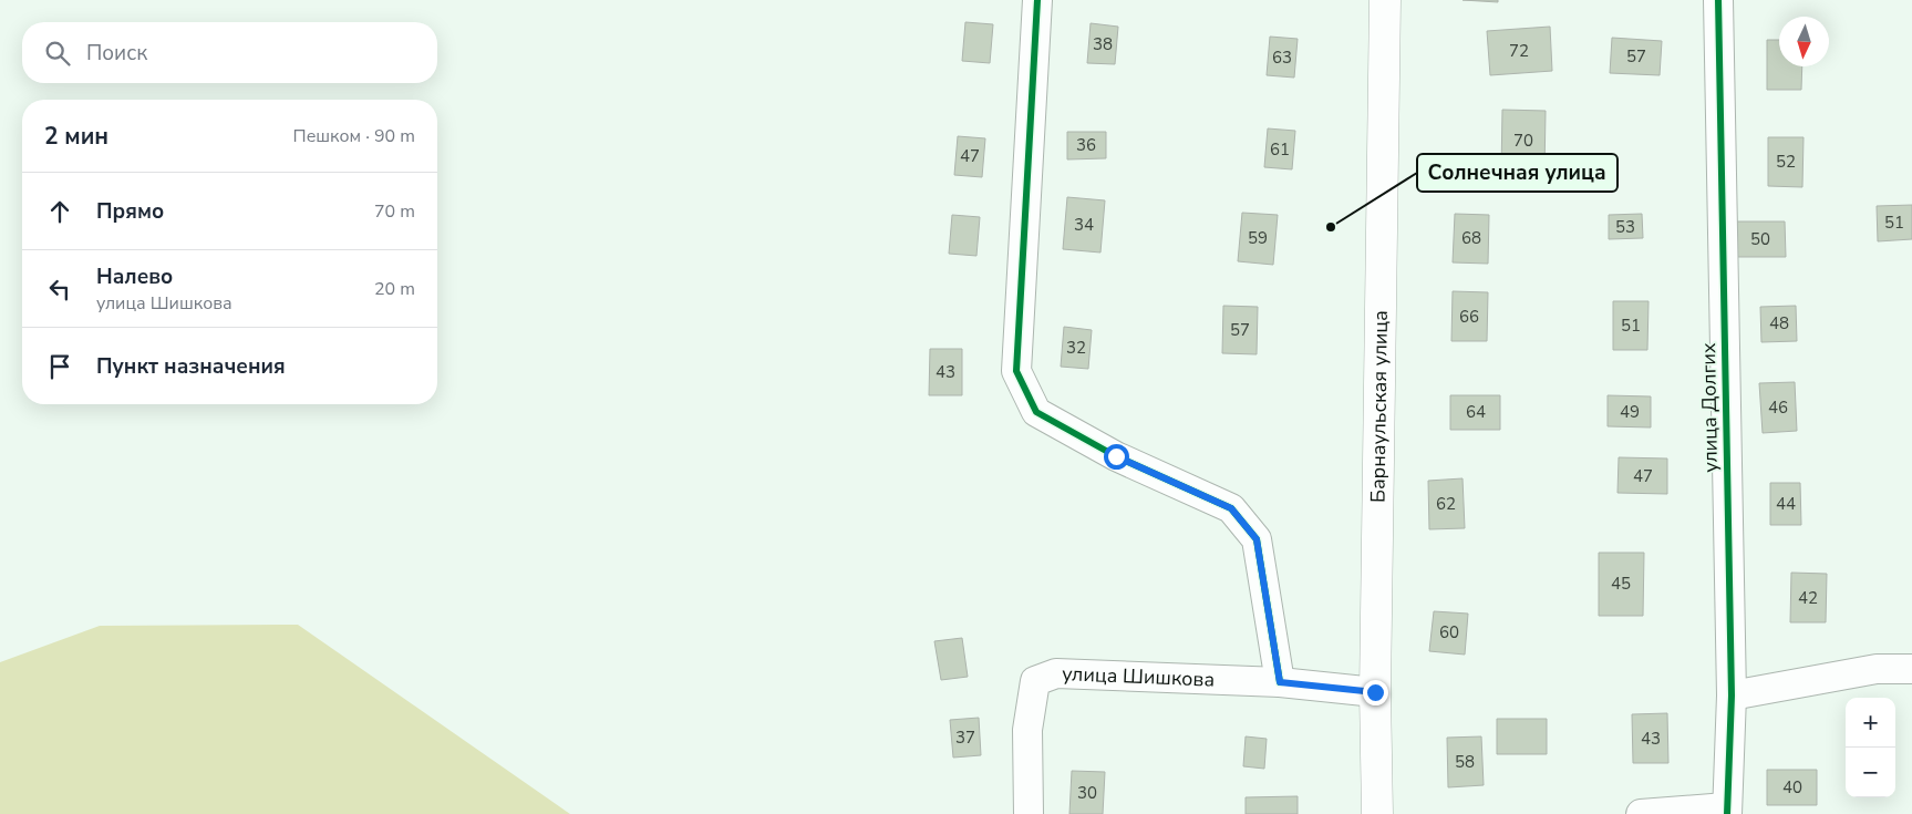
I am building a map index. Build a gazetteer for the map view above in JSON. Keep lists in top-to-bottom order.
{
  "streets": {
    "main road": ["Барнаульская улица"],
    "street": ["улица Долгих", "улица Шишкова"]
  },
  "crossings": [
    ["Барнаульская улица", "улица Шишкова"]
  ],
  "places": ["Солнечная улица"],
  "house_numbers": [
    "38",
    "72",
    "57",
    "63",
    "70",
    "36",
    "61",
    "47",
    "52",
    "51",
    "34",
    "53",
    "59",
    "68",
    "50",
    "66",
    "48",
    "51",
    "57",
    "32",
    "43",
    "46",
    "64",
    "49",
    "47",
    "62",
    "44",
    "45",
    "42",
    "60",
    "37",
    "43",
    "58",
    "40",
    "30"
  ],
  "north": "bottom",
  "page": {
    "search": "Поиск",
    "heading": ["2 мин", "Пешком · 90 m"],
    "list": [
      ["Прямо", "70 m"],
      ["Налево", "улица Шишкова", "20 m"],
      "Пункт назначения"
    ],
    "map_buttons": ["+", "−"]
  }
}
